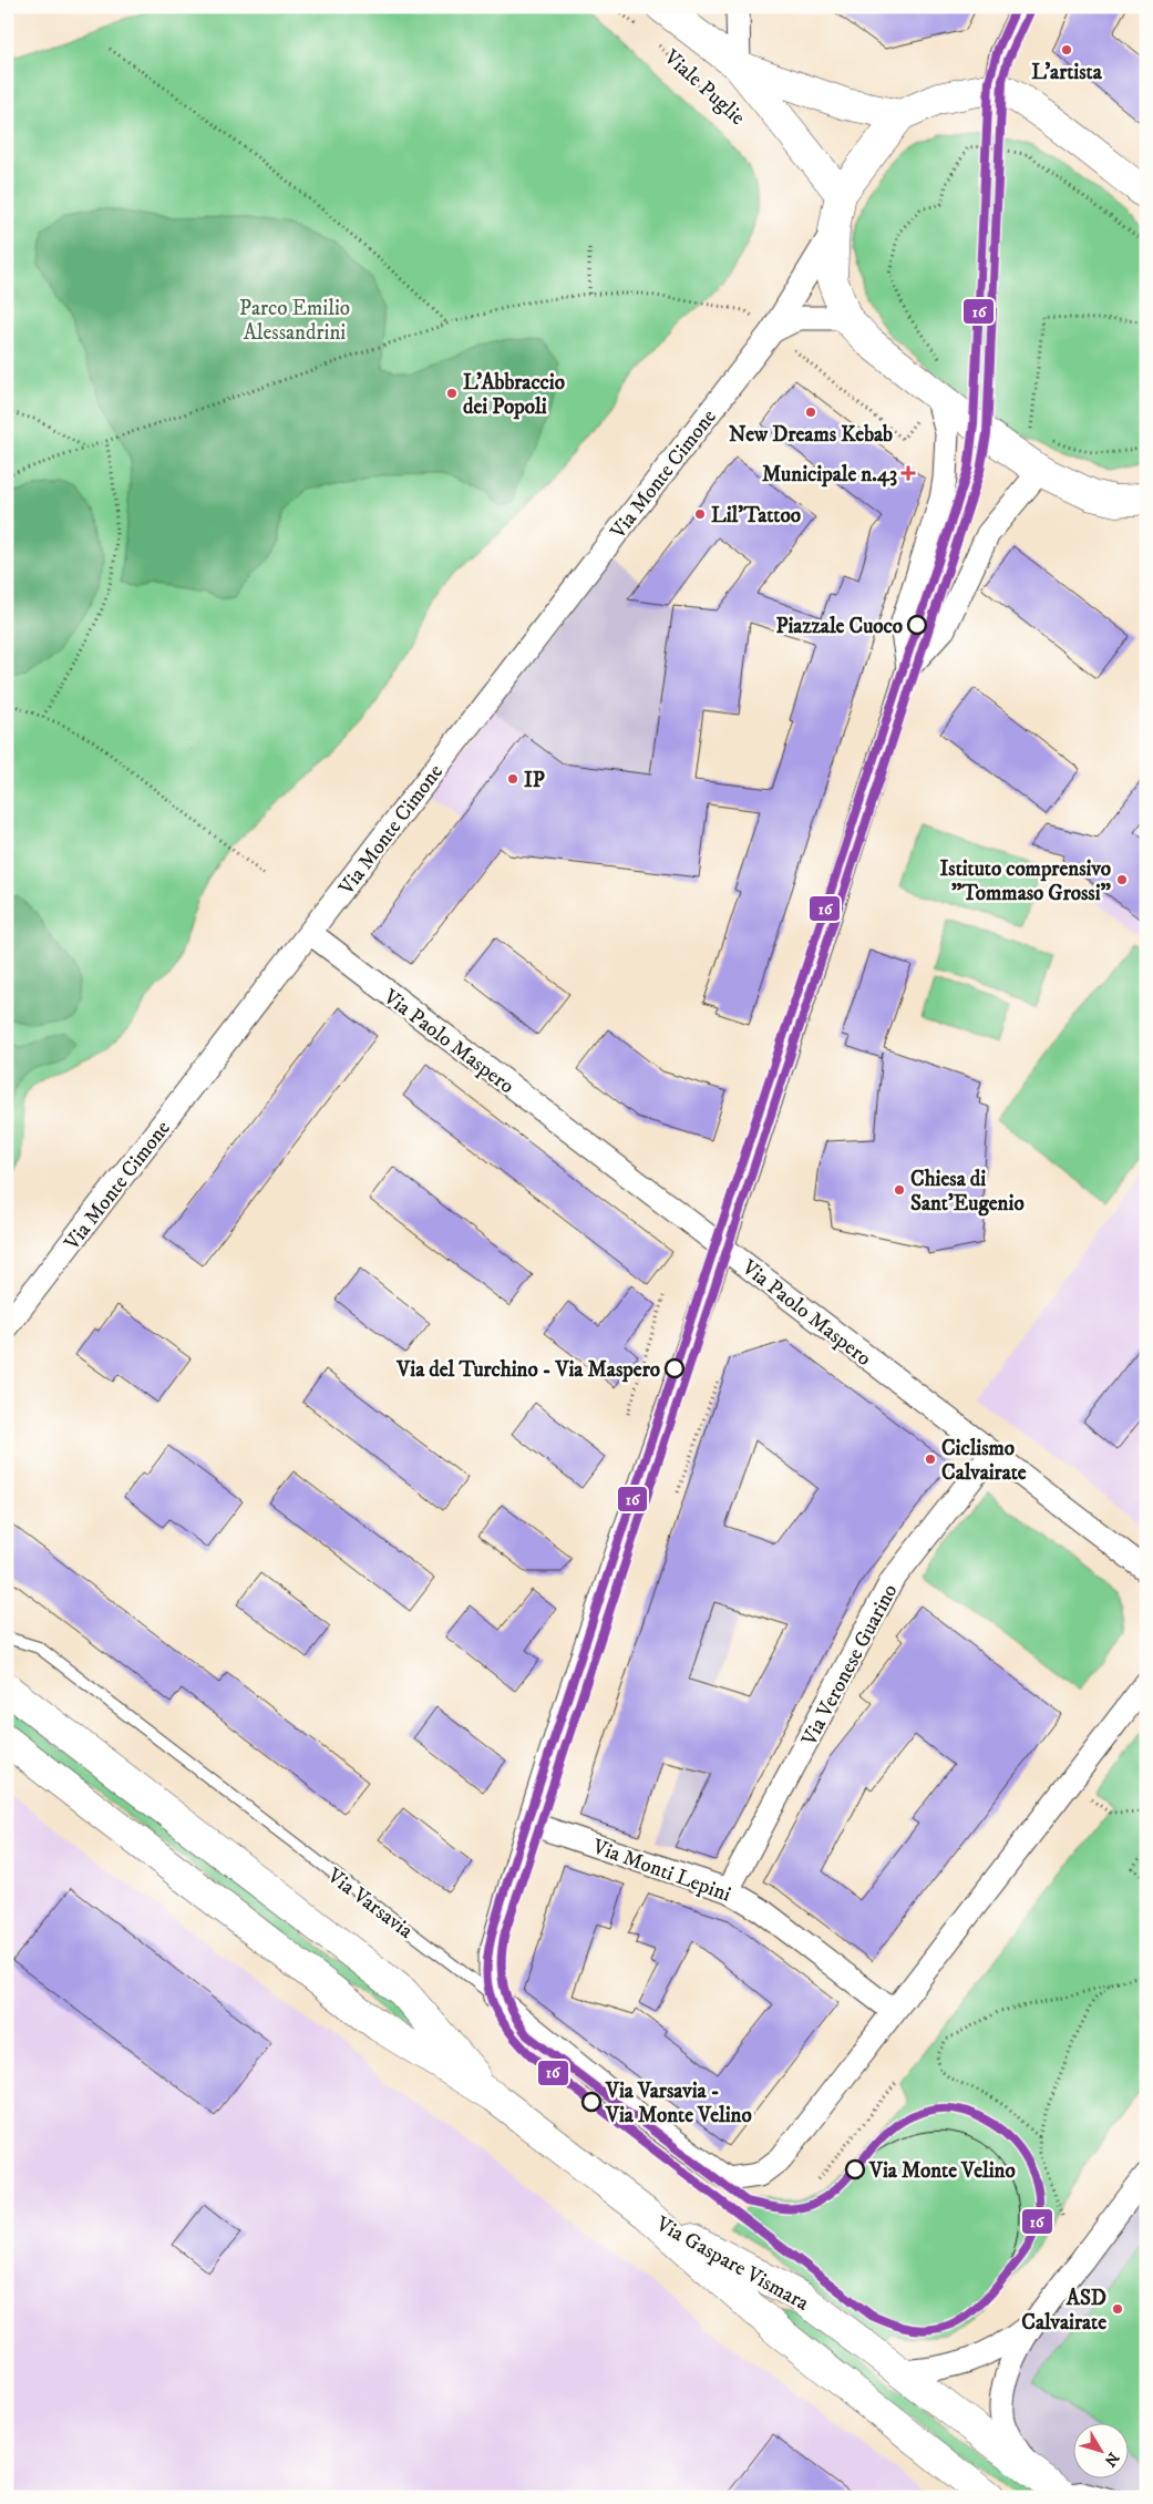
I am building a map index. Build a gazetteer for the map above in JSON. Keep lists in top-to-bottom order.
{
  "streets": {
    "street": [
      "Viale Puglie",
      "Via Monte Cimone",
      "Via Paolo Maspero",
      "Via Veronese Guarino",
      "Via Monti Lepini",
      "Via Varsavia",
      "Via Gaspare Vismara"
    ]
  },
  "crossings": [
    ["Via Monte Cimone", "Via Paolo Maspero"],
    ["Via Paolo Maspero", "Via Veronese Guarino"],
    ["Via Veronese Guarino", "Via Monti Lepini"],
    ["Via Monti Lepini", "Via Varsavia"]
  ],
  "parks": ["Parco Emilio Alessandrini"],
  "places": {
    "other": [
      "L'artista",
      "L’Abbraccio dei Popoli",
      "New Dreams Kebab",
      "Lil'Tattoo",
      "Piazzale Cuoco",
      "IP",
      "Istituto comprensivo \"Tommaso Grossi\"",
      "Chiesa di Sant’Eugenio",
      "Via del Turchino - Via Maspero",
      "Ciclismo Calvairate",
      "Via Varsavia - Via Monte Velino",
      "Via Monte Velino",
      "ASD Calvairate"
    ],
    "health": ["Municipale n.43"]
  },
  "lines": ["transit line 16"],
  "north": "bottom right"
}
